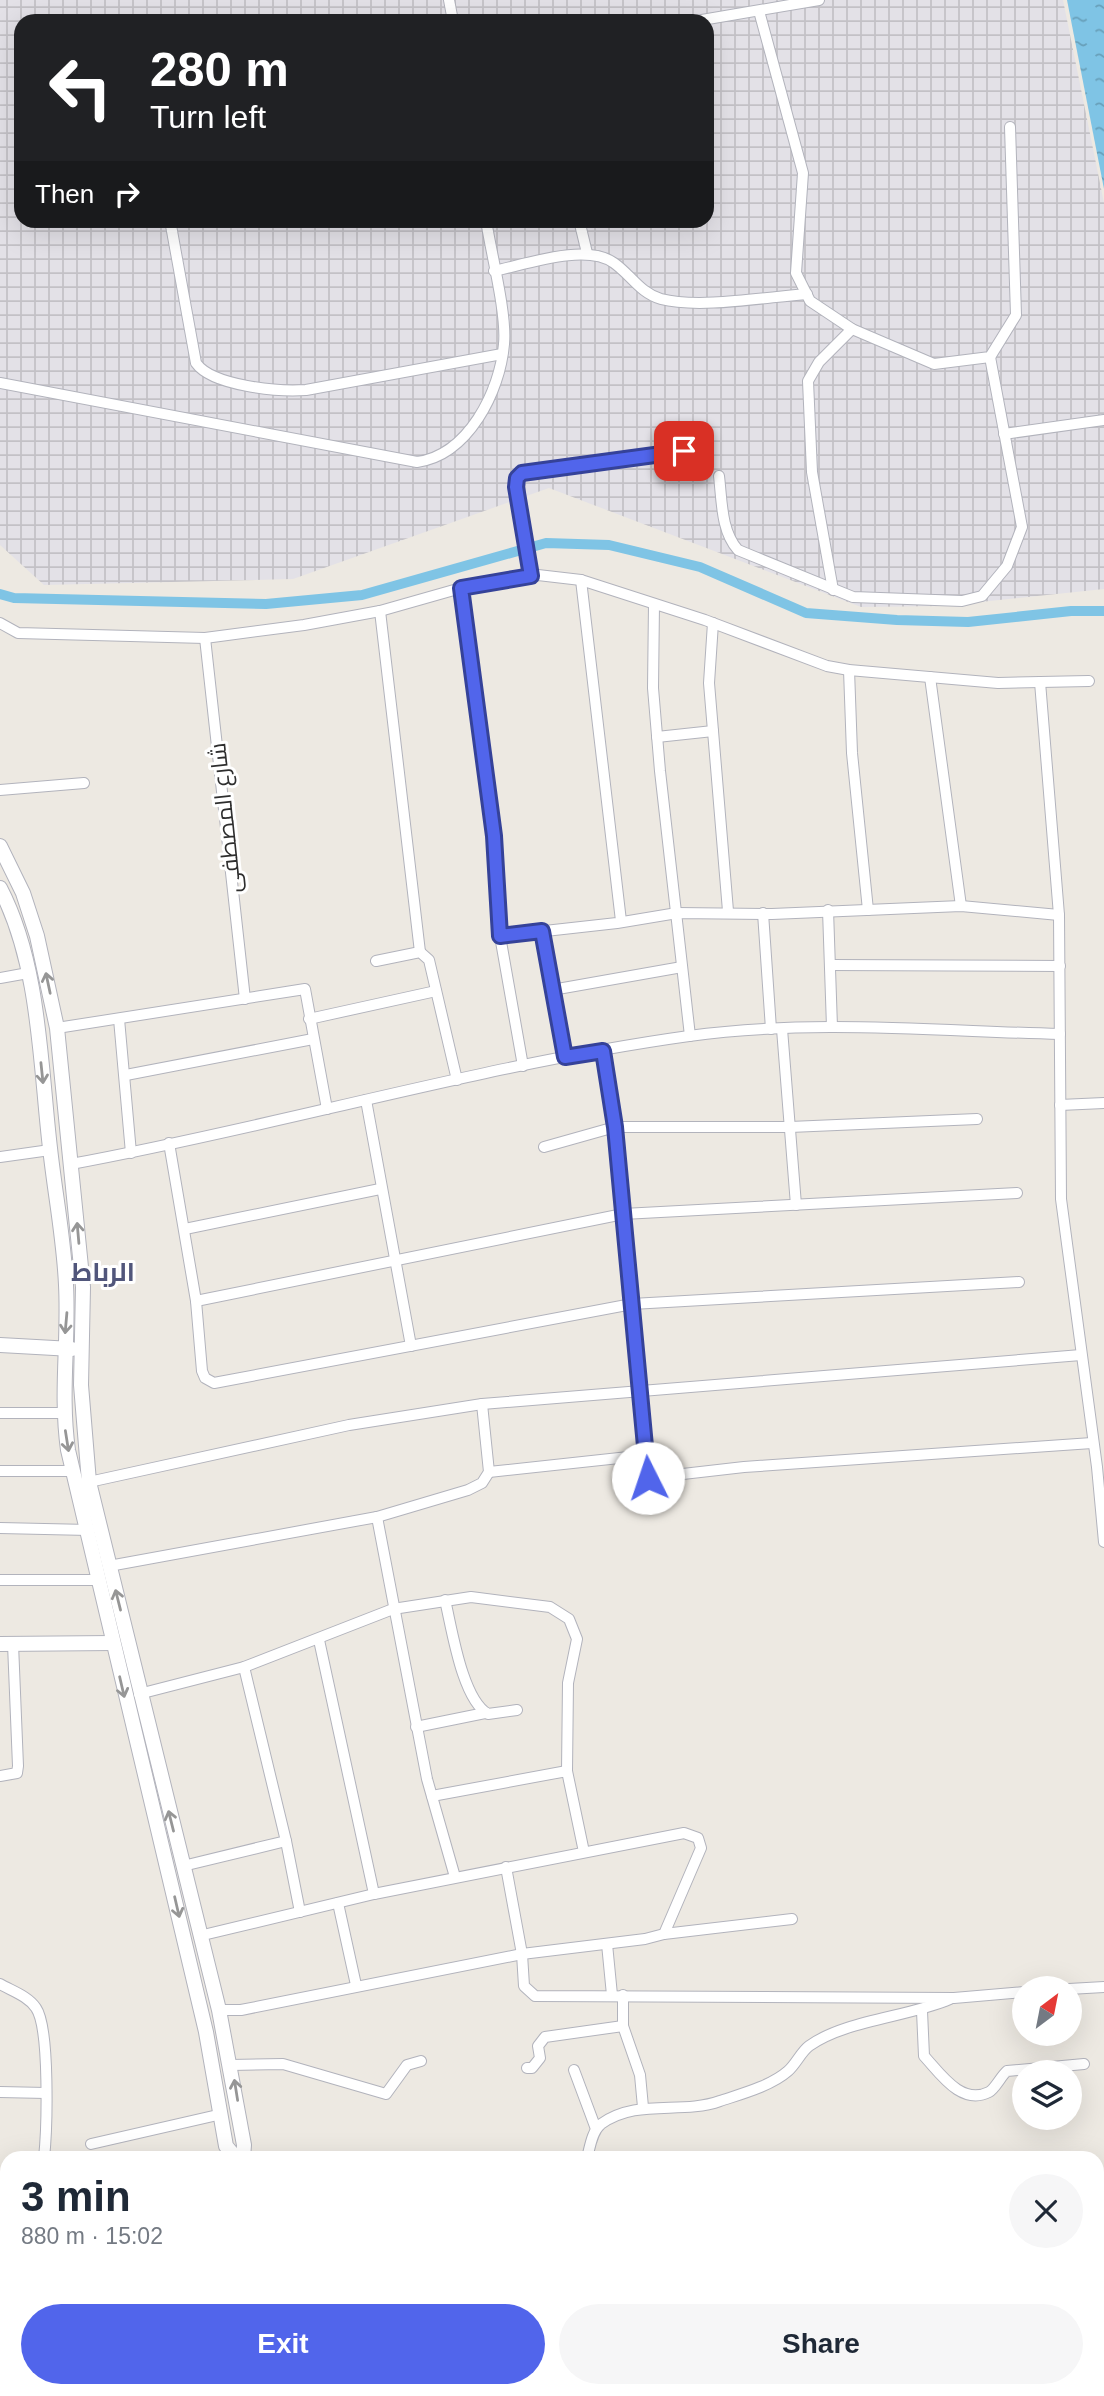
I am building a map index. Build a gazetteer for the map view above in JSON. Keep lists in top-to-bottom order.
{
  "streets": {
    "street": ["شارع المصطفى"]
  },
  "districts": ["الرباط"],
  "north": "top right",
  "page": {
    "turn": ["280 m", "Turn left"],
    "then": "Then",
    "heading": ["3 min", "880 m · 15:02"],
    "buttons": ["Exit", "Share"]
  }
}
